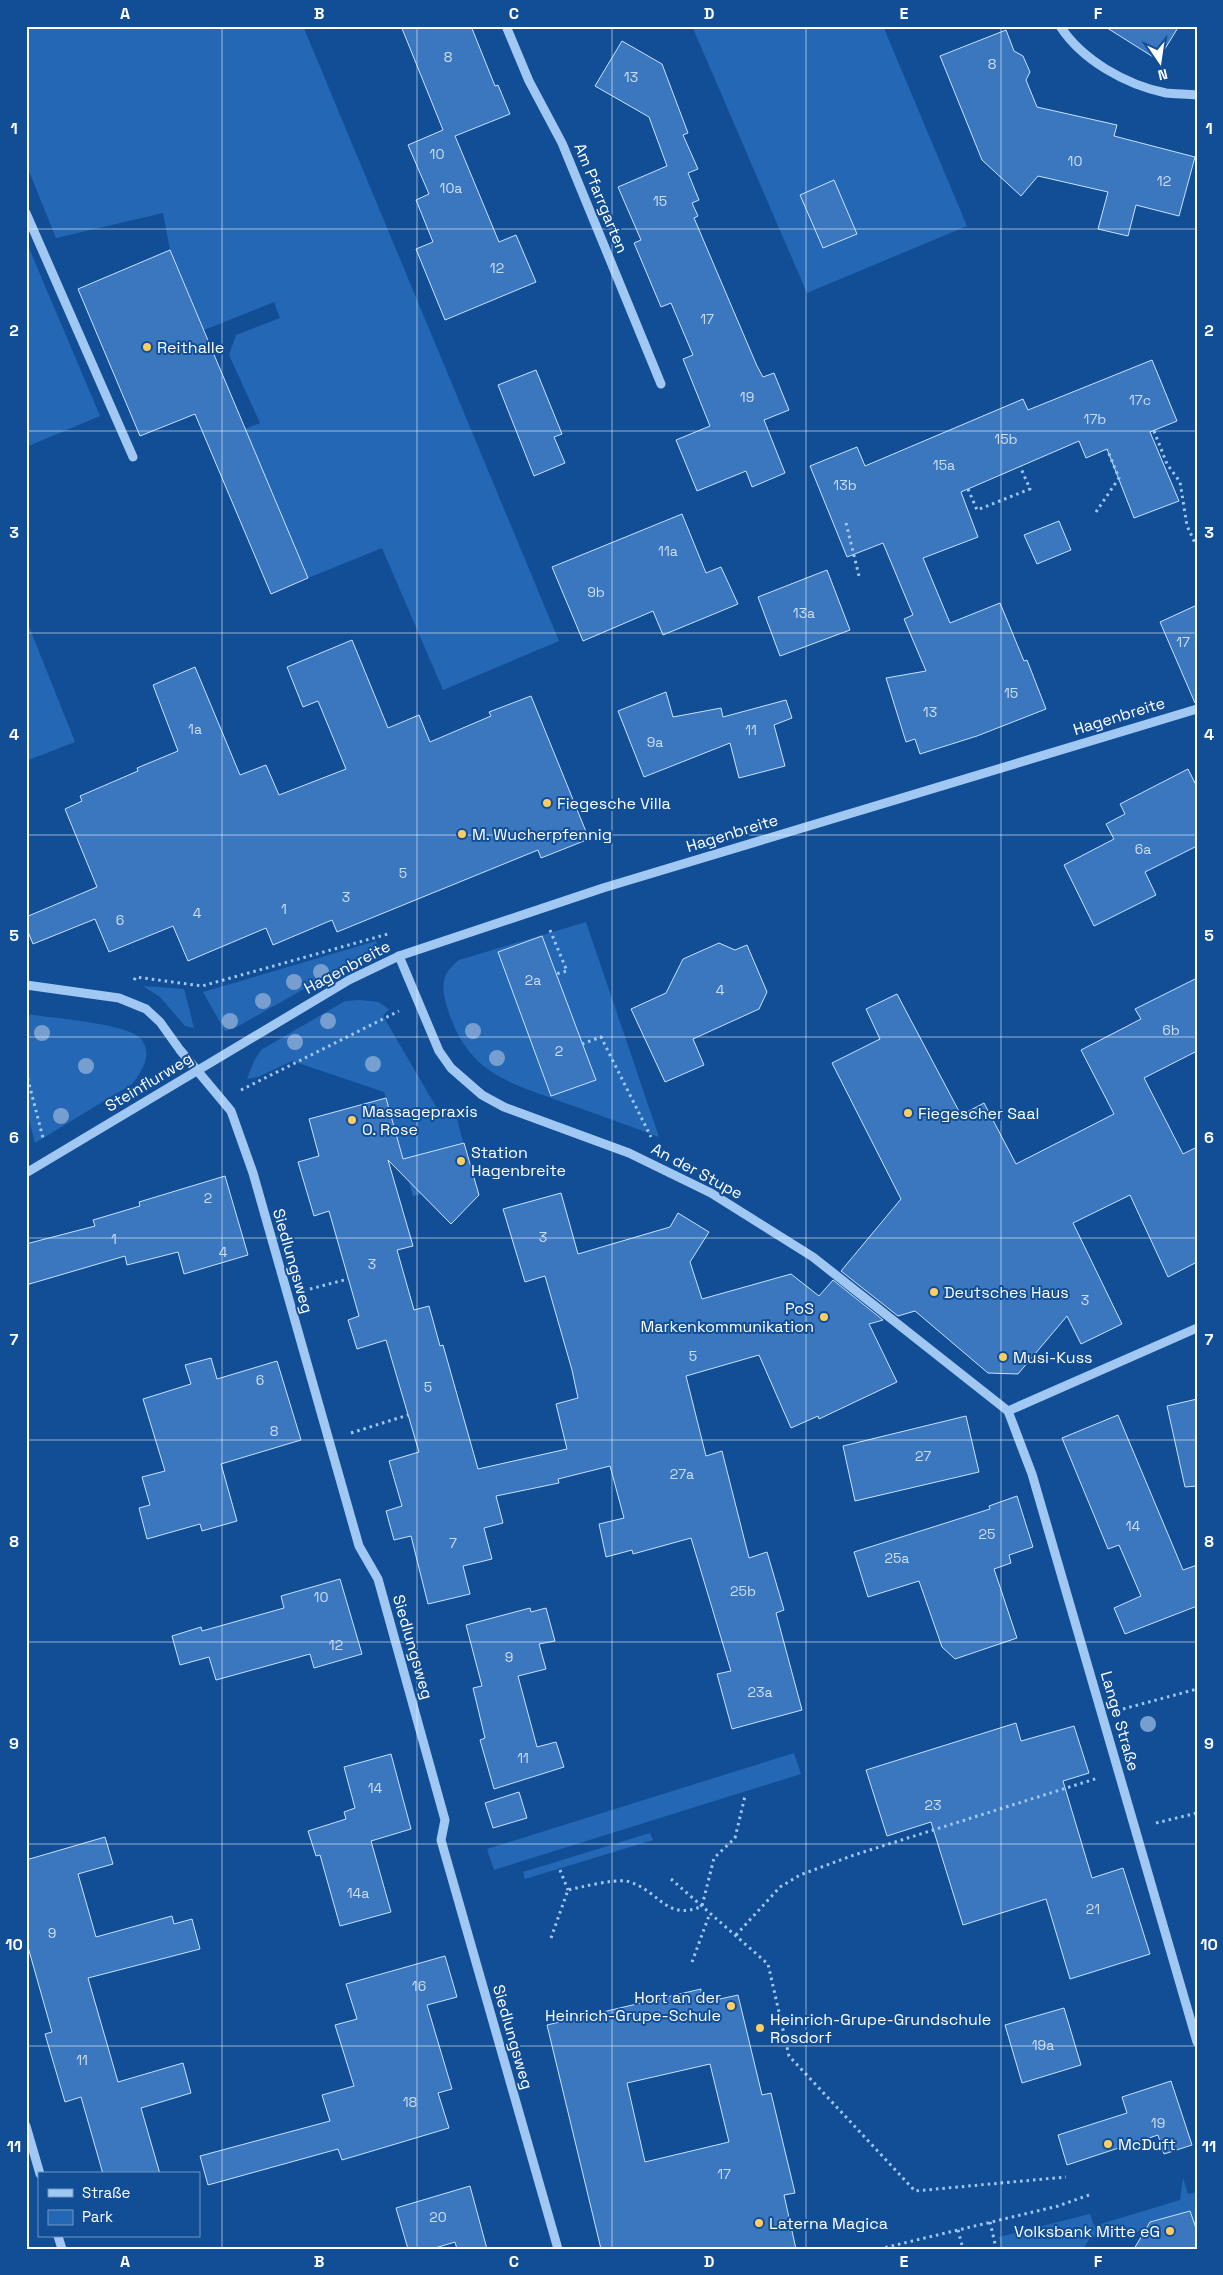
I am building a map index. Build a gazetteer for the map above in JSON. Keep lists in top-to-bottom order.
{
  "streets": {
    "street": [
      "Am Pfarrgarten",
      "Hagenbreite",
      "Steinflurweg",
      "An der Stupe",
      "Siedlungsweg",
      "Lange Straße"
    ]
  },
  "crossings": [
    ["Hagenbreite", "Steinflurweg"],
    ["Hagenbreite", "An der Stupe"],
    ["Steinflurweg", "Siedlungsweg"],
    ["An der Stupe", "Lange Straße"]
  ],
  "places": [
    "Reithalle",
    "Fiegesche Villa",
    "M. Wucherpfennig",
    "Fiegescher Saal",
    "Massagepraxis O. Rose",
    "Station Hagenbreite",
    "Deutsches Haus",
    "PoS Markenkommunikation",
    "Musi-Kuss",
    "Hort an der Heinrich-Grupe-Schule",
    "Heinrich-Grupe-Grundschule Rosdorf",
    "McDuft",
    "Laterna Magica",
    "Volksbank Mitte eG"
  ],
  "house_numbers": [
    "8",
    "8",
    "13",
    "10",
    "10",
    "12",
    "10a",
    "15",
    "12",
    "17",
    "19",
    "17c",
    "17b",
    "15b",
    "15a",
    "13b",
    "11a",
    "9b",
    "13a",
    "17",
    "15",
    "13",
    "1a",
    "11",
    "9a",
    "6a",
    "5",
    "3",
    "1",
    "4",
    "6",
    "2a",
    "4",
    "6b",
    "2",
    "2",
    "3",
    "1",
    "4",
    "3",
    "3",
    "5",
    "6",
    "5",
    "8",
    "27",
    "27a",
    "14",
    "25",
    "7",
    "25a",
    "25b",
    "10",
    "12",
    "9",
    "23a",
    "11",
    "14",
    "23",
    "14a",
    "21",
    "9",
    "16",
    "19a",
    "11",
    "18",
    "19",
    "17",
    "20"
  ],
  "legend": ["Straße", "Park"],
  "north": "bottom",
  "grid": {
    "columns": [
      "A",
      "B",
      "C",
      "D",
      "E",
      "F"
    ],
    "rows": [
      "1",
      "2",
      "3",
      "4",
      "5",
      "6",
      "7",
      "8",
      "9",
      "10",
      "11"
    ]
  }
}
